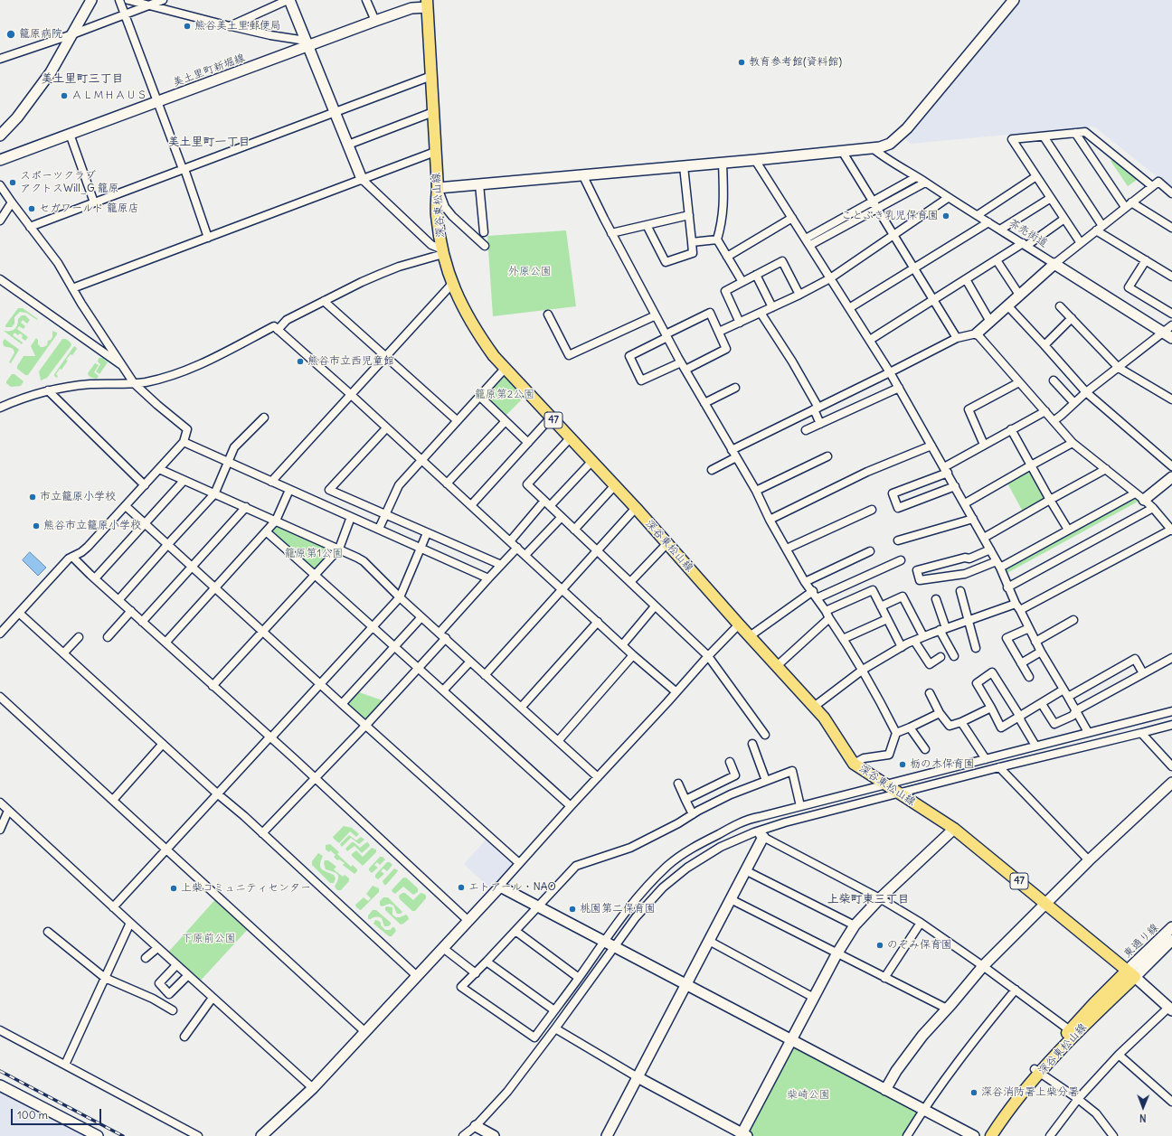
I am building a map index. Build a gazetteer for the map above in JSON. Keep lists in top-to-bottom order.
{
  "streets": {
    "main road": ["深谷東松山線", "47"],
    "street": ["美土里町新堀線", "茶売街道", "東通り線"]
  },
  "crossings": [
    ["美土里町新堀線", "深谷東松山線"],
    ["深谷東松山線", "東通り線"]
  ],
  "districts": ["美土里町三丁目", "美土里町一丁目", "上柴町東三丁目"],
  "parks": [
    "外原公園",
    "籠原第2公園",
    "籠原第1公園",
    "下原前公園",
    "柴崎公園"
  ],
  "places": [
    "熊谷美土里郵便局",
    "籠原病院",
    "教育参考館(資料館)",
    "ＡＬＭＨＡＵＳ",
    "スポーツクラブ アクトスWill_G 籠原",
    "セガワールド 籠原店",
    "ことぶき乳児保育園",
    "熊谷市立西児童館",
    "市立籠原小学校",
    "熊谷市立籠原小学校",
    "栃の木保育園",
    "エトアール・NAO",
    "上柴コミュニティセンター",
    "桃園第二保育園",
    "のぞみ保育園",
    "深谷消防署上柴分署"
  ],
  "scale_bar": "100 m",
  "north": "bottom"
}
